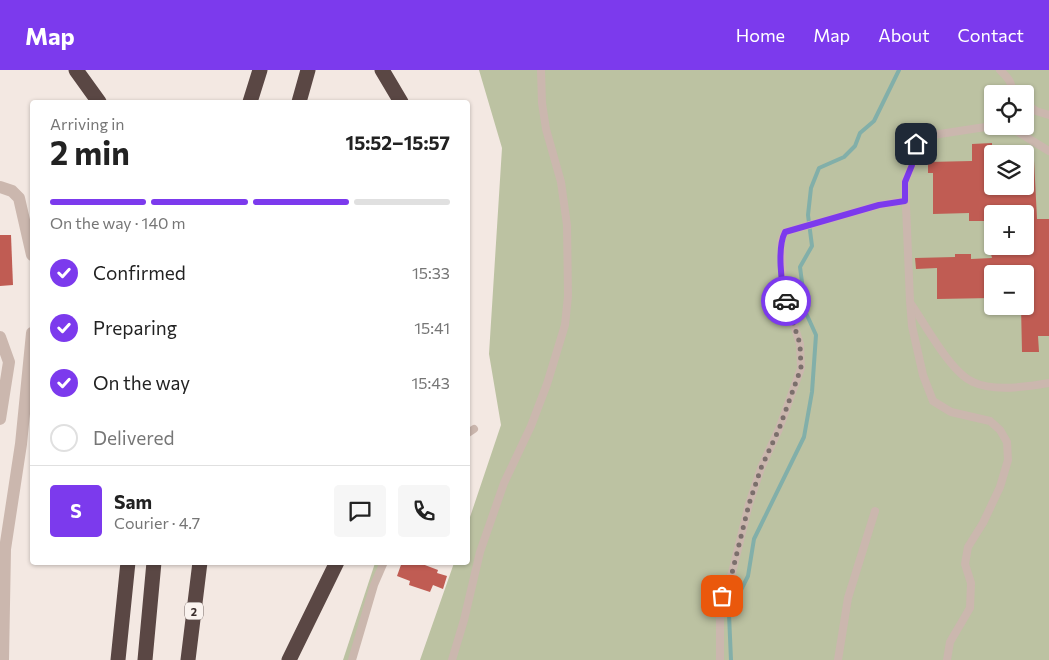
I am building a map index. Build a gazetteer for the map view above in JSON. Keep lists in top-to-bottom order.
{
  "streets": {
    "highway": ["2"]
  },
  "page": {
    "header": "Map",
    "nav": [
      "Home",
      "Map",
      "About",
      "Contact"
    ],
    "map_buttons": ["+", "−"],
    "heading": ["2 min", "Arriving in", "15:52–15:57"],
    "panel": ["Sam", "Courier · 4.7"],
    "bar": "On the way · 140 m",
    "list": [
      ["Confirmed", "15:33"],
      ["Preparing", "15:41"],
      ["On the way", "15:43"],
      "Delivered"
    ],
    "round": "S"
  }
}
